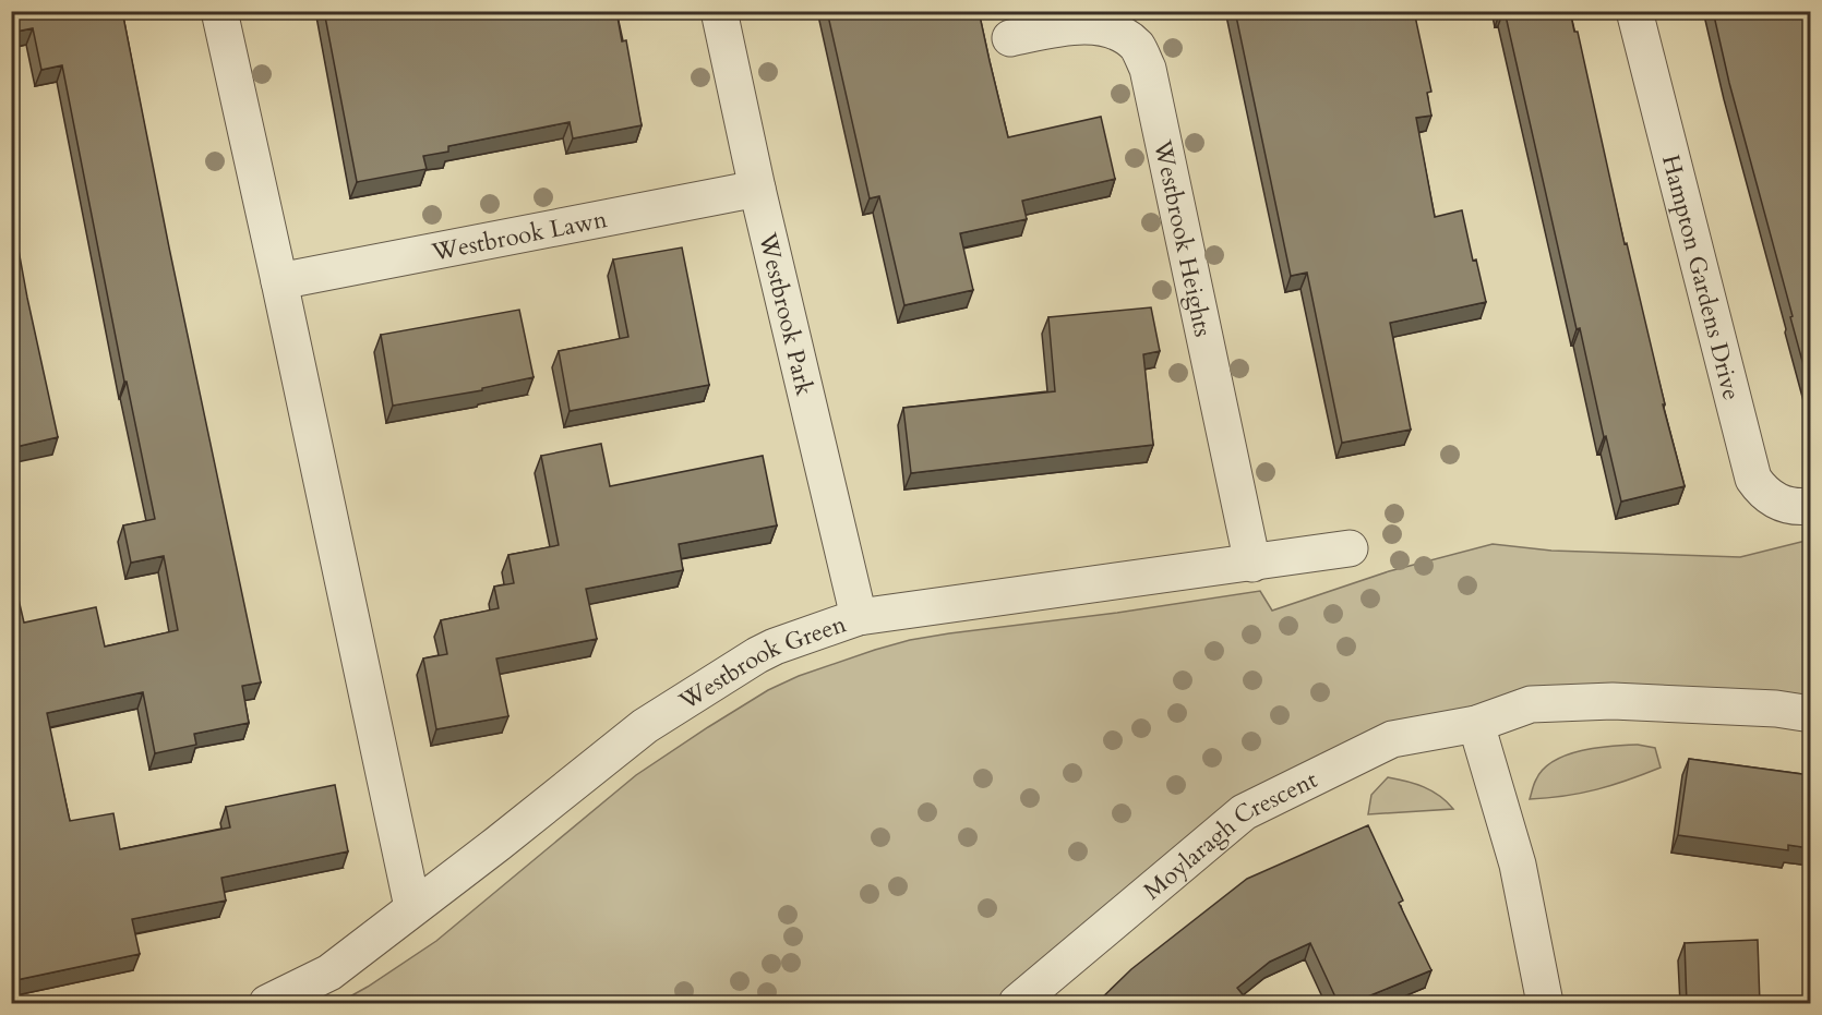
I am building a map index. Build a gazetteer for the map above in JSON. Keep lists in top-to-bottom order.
{
  "streets": {
    "street": [
      "Westbrook Lawn",
      "Westbrook Heights",
      "Hampton Gardens Drive",
      "Westbrook Park",
      "Westbrook Green",
      "Moylaragh Crescent"
    ]
  },
  "crossings": [
    ["Westbrook Lawn", "Westbrook Park"],
    ["Westbrook Heights", "Westbrook Green"],
    ["Westbrook Park", "Westbrook Green"]
  ]
}
